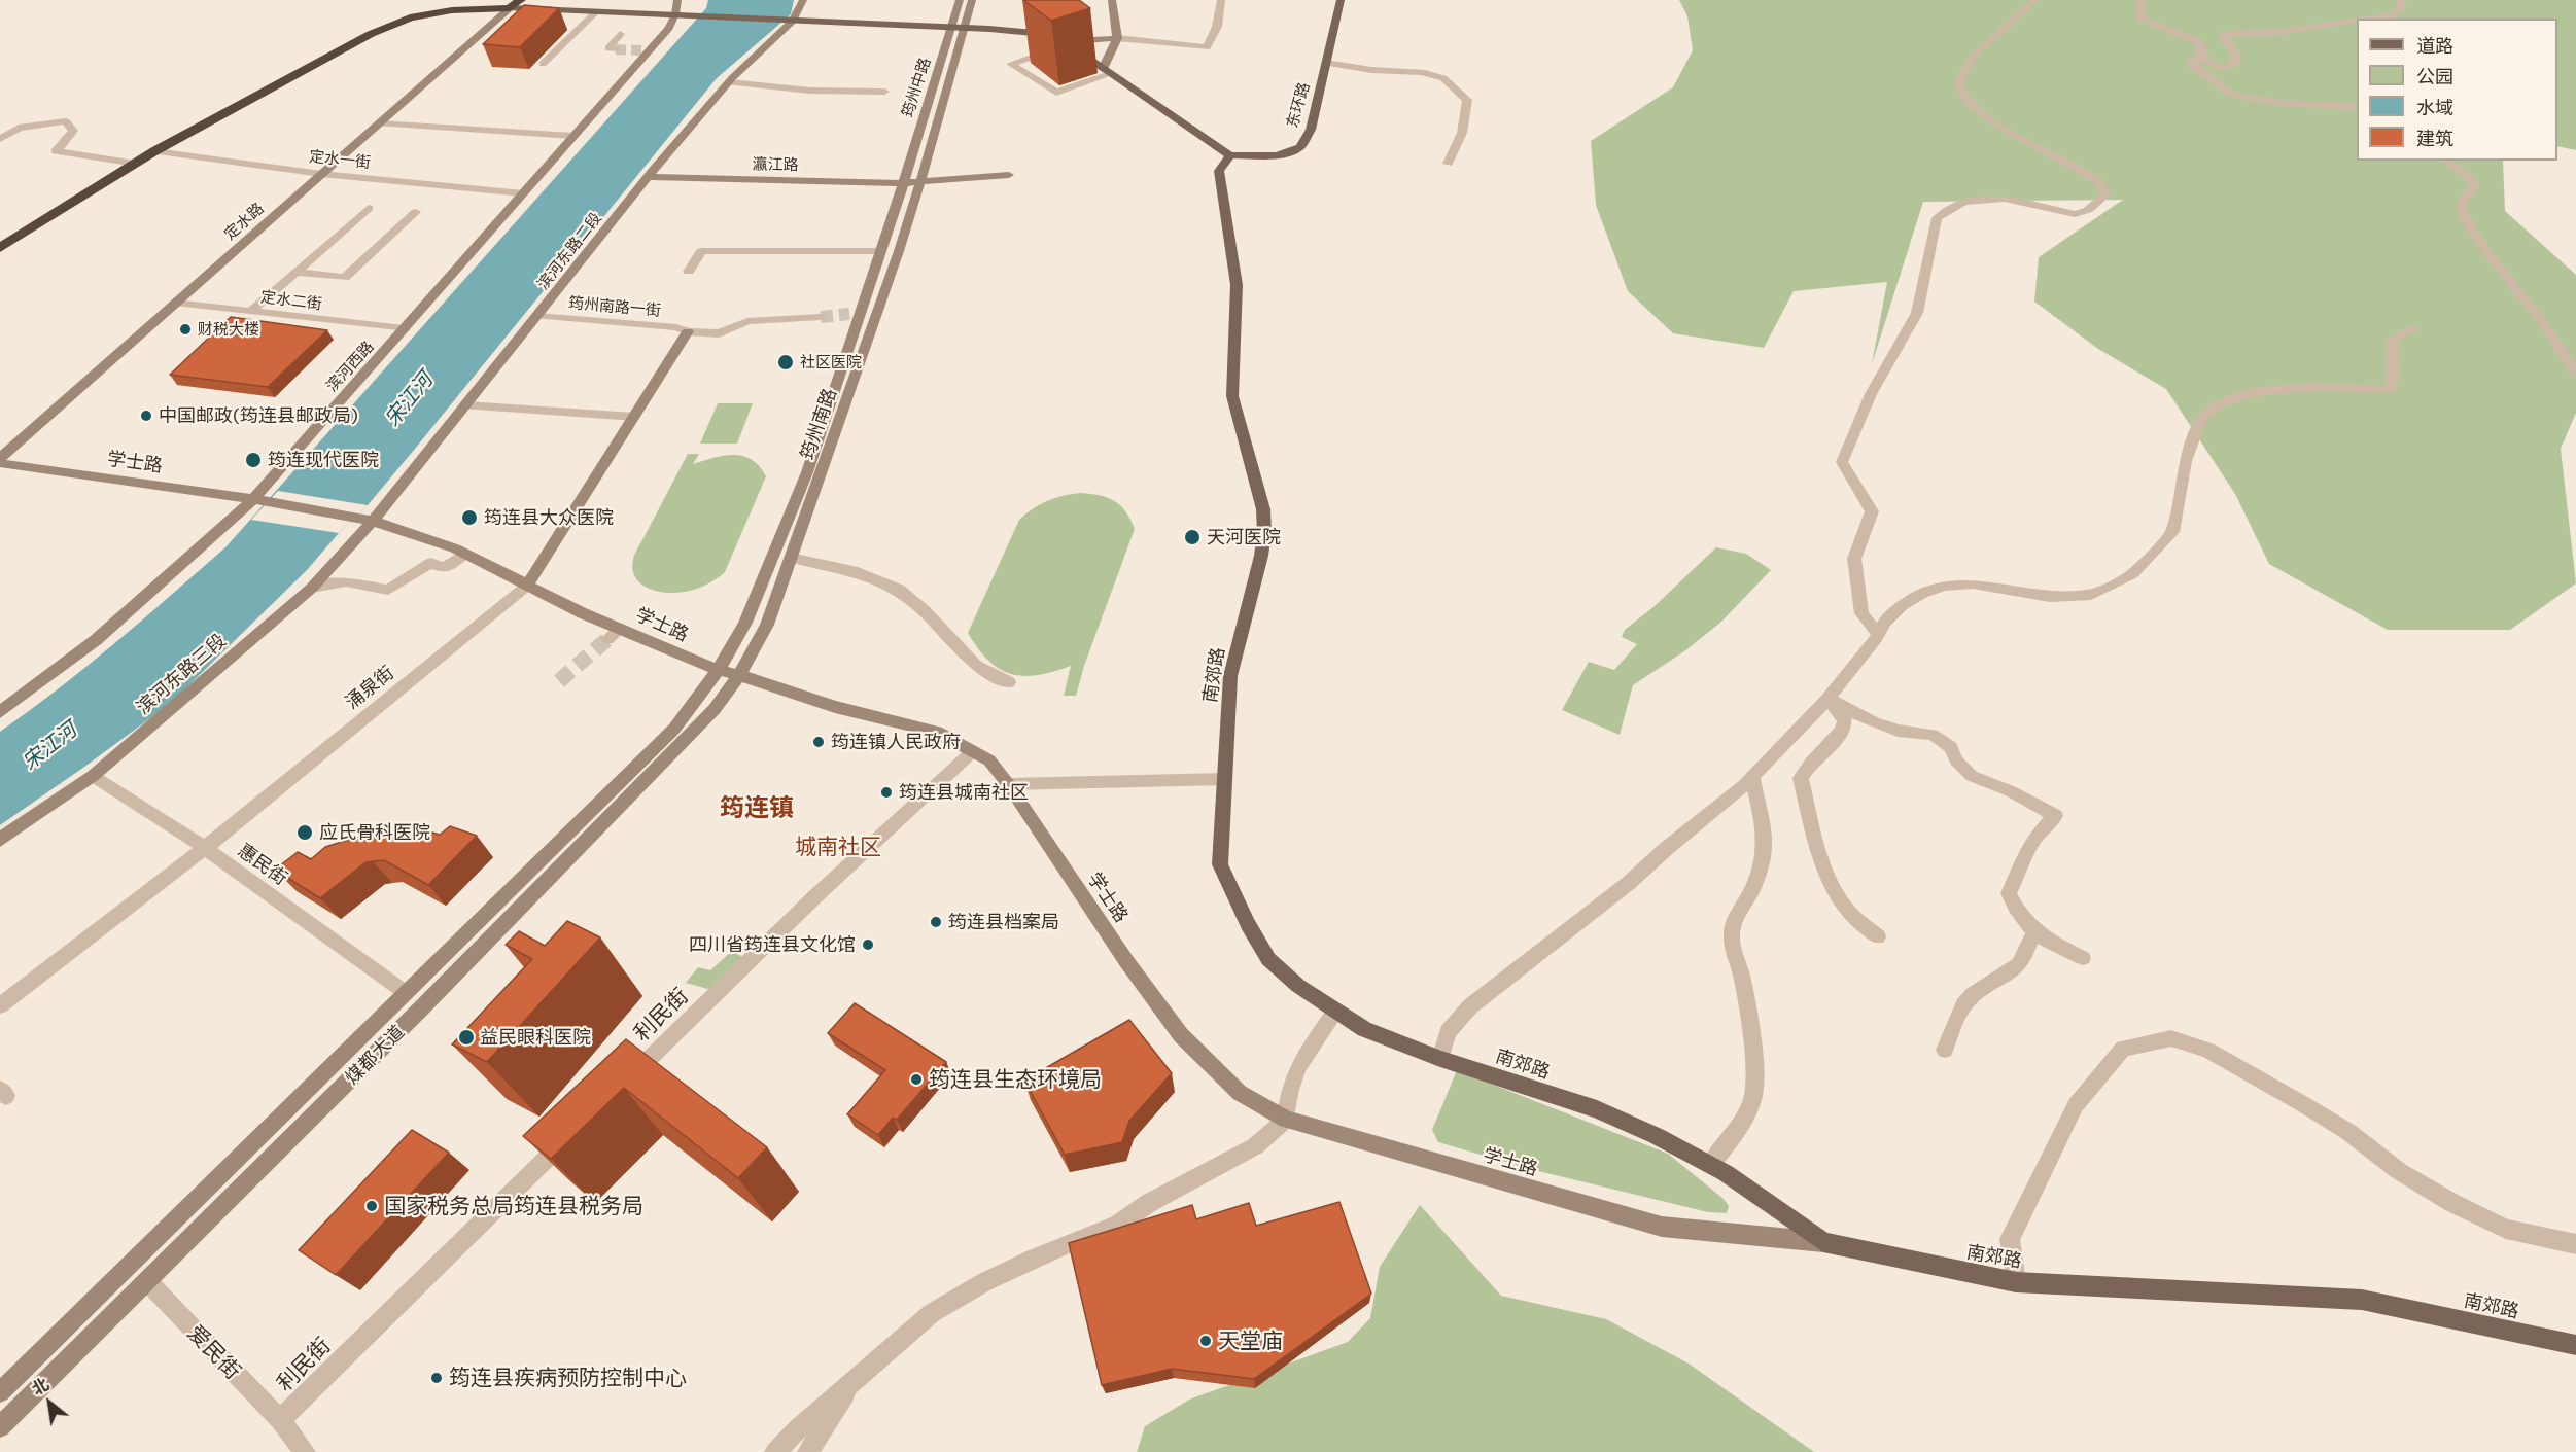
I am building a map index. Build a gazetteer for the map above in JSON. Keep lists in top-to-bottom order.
{
  "streets": {
    "main road": [
      "筠州中路",
      "东环路",
      "瀛江路",
      "定水路",
      "滨河东路二段",
      "滨河西路",
      "筠州南路",
      "学士路",
      "滨河东路三段",
      "南郊路",
      "涌泉街",
      "煤都大道"
    ],
    "street": [
      "定水一街",
      "定水二街",
      "筠州南路一街",
      "惠民街",
      "利民街",
      "爱民街"
    ]
  },
  "crossings": [
    ["筠州中路", "瀛江路"],
    ["筠州中路", "筠州南路"],
    ["东环路", "南郊路"],
    ["定水一街", "定水路"],
    ["定水一街", "滨河西路"],
    ["瀛江路", "滨河东路二段"],
    ["瀛江路", "筠州南路"],
    ["定水路", "定水二街"],
    ["滨河东路二段", "筠州南路一街"],
    ["滨河东路二段", "学士路"],
    ["滨河东路二段", "滨河东路三段"],
    ["定水二街", "滨河西路"],
    ["筠州南路一街", "涌泉街"],
    ["滨河西路", "学士路"],
    ["筠州南路", "学士路"],
    ["筠州南路", "煤都大道"],
    ["学士路", "滨河东路三段"],
    ["学士路", "南郊路"],
    ["学士路", "涌泉街"],
    ["学士路", "利民街"],
    ["学士路", "煤都大道"],
    ["滨河东路三段", "惠民街"],
    ["涌泉街", "惠民街"],
    ["惠民街", "煤都大道"],
    ["利民街", "爱民街"],
    ["煤都大道", "爱民街"]
  ],
  "districts": ["筠连镇", "城南社区"],
  "water": ["宋江河"],
  "places": [
    "财税大楼",
    "社区医院",
    "中国邮政(筠连县邮政局)",
    "筠连现代医院",
    "筠连县大众医院",
    "天河医院",
    "筠连镇人民政府",
    "筠连县城南社区",
    "应氏骨科医院",
    "筠连县档案局",
    "四川省筠连县文化馆",
    "益民眼科医院",
    "筠连县生态环境局",
    "国家税务总局筠连县税务局",
    "天堂庙",
    "筠连县疾病预防控制中心"
  ],
  "legend": [
    "道路",
    "公园",
    "水域",
    "建筑"
  ],
  "north": "top left"
}
